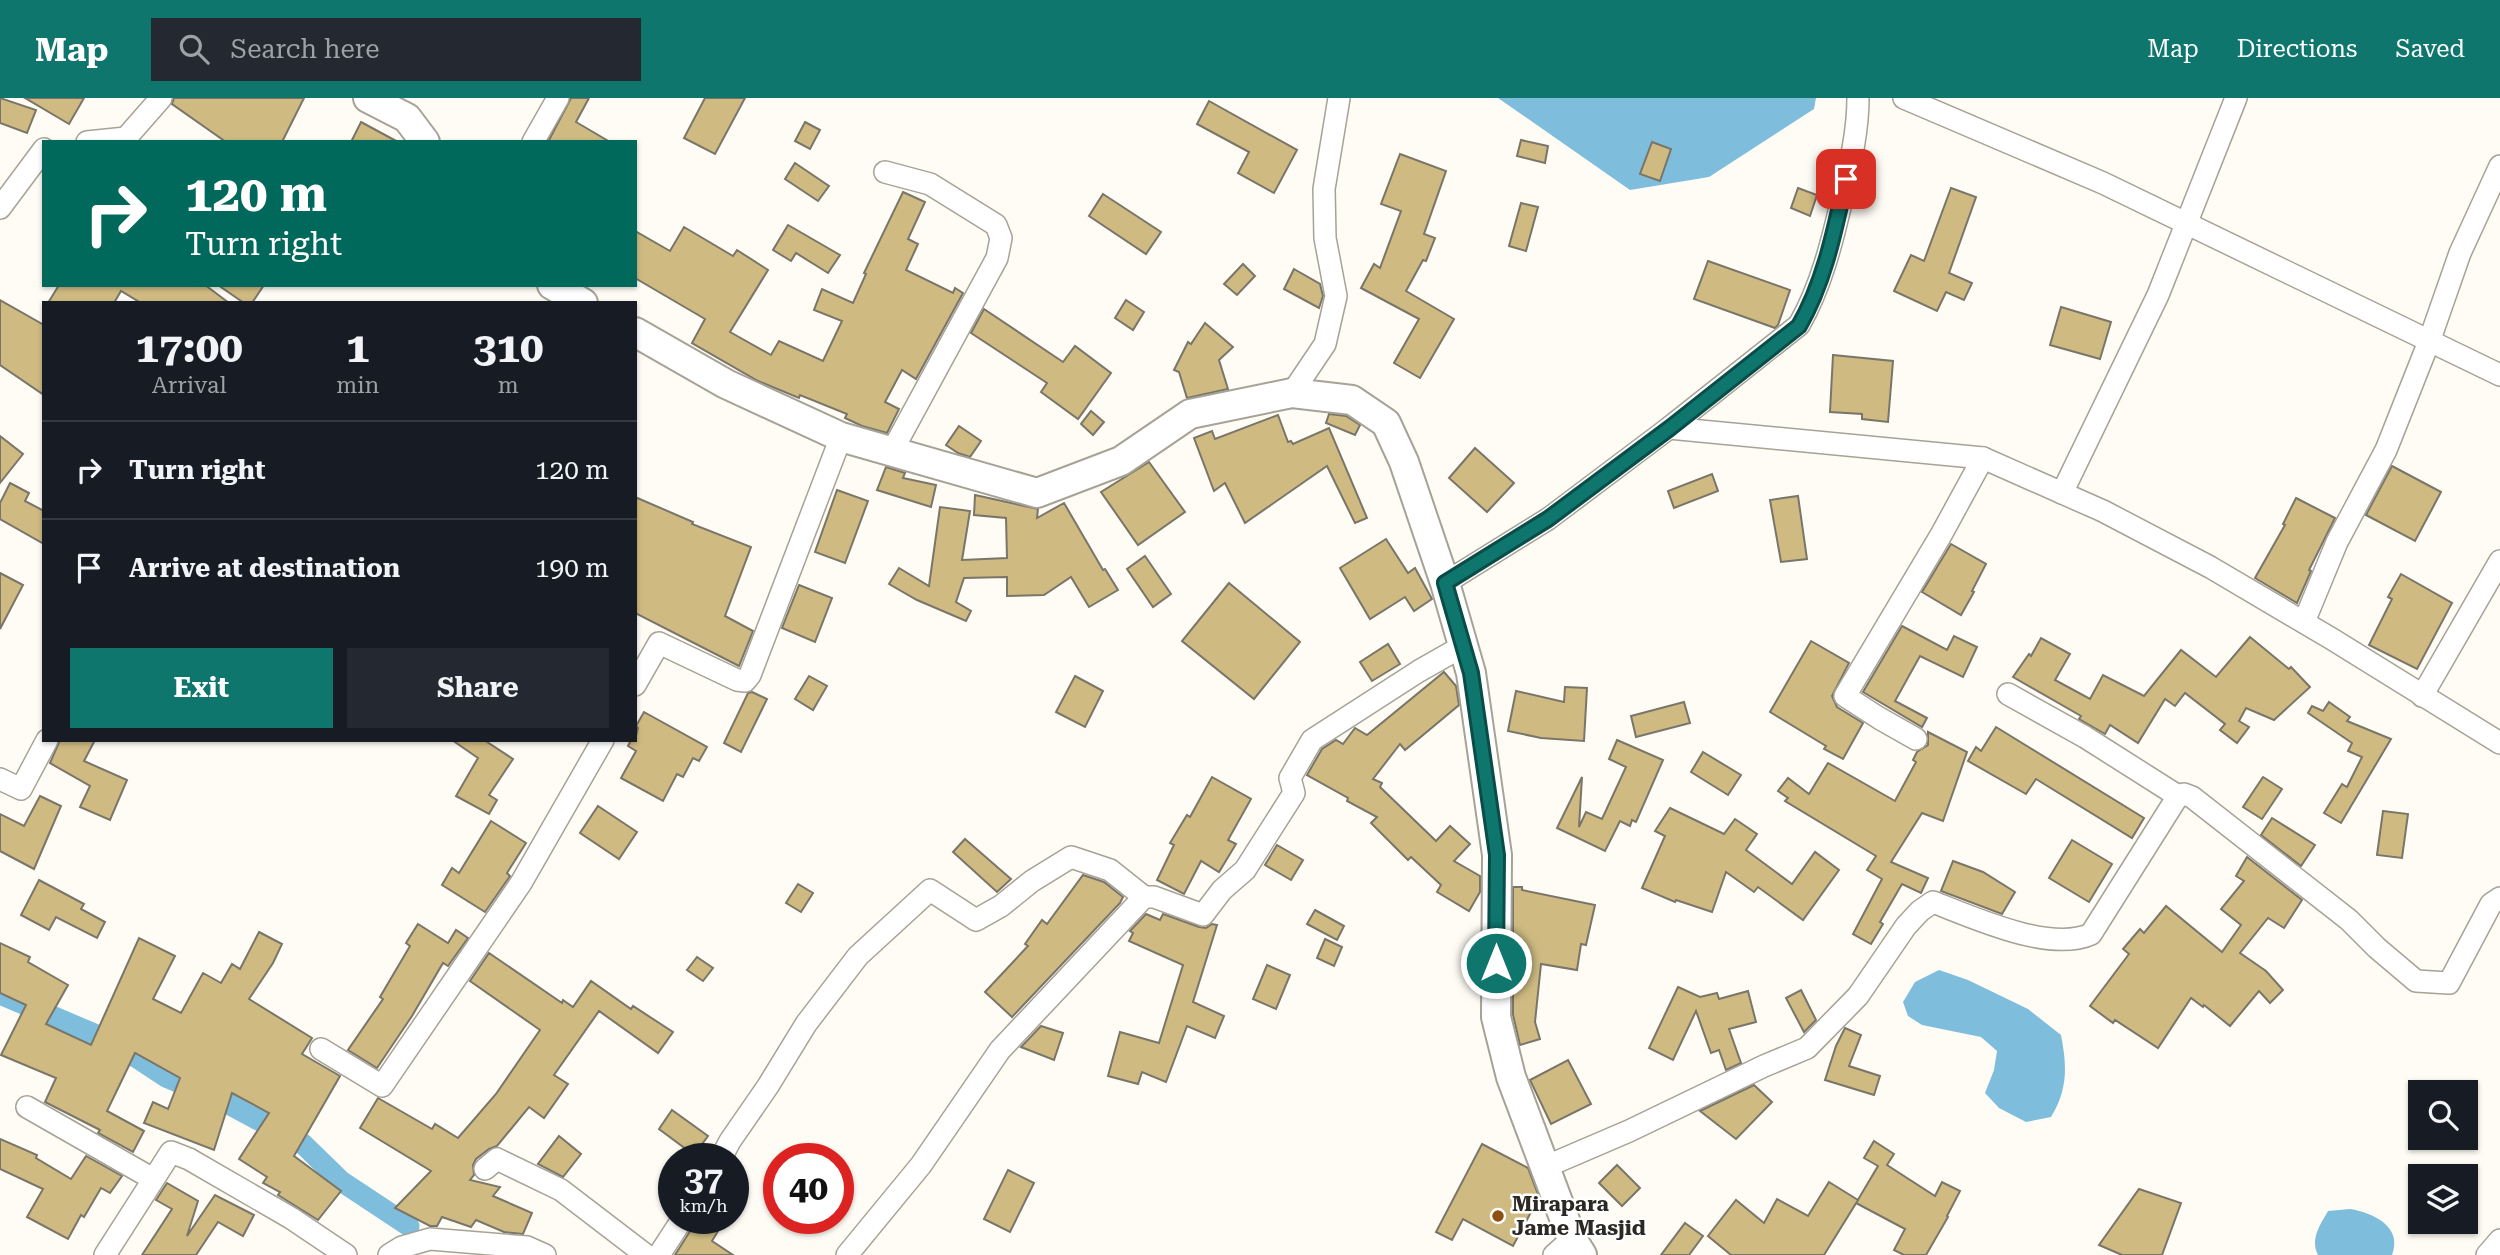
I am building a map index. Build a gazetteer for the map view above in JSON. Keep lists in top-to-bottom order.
{
  "places": ["Mirapara Jame Masjid"],
  "page": {
    "header": "Map",
    "search": "Search here",
    "nav": ["Map", "Directions", "Saved"],
    "turn": ["120 m", "Turn right"],
    "eta": [
      "17:00",
      "Arrival",
      "1",
      "min",
      "310",
      "m"
    ],
    "list": [
      {
        "name": "Turn right",
        "value": "120 m"
      },
      {
        "name": "Arrive at destination",
        "value": "190 m"
      }
    ],
    "buttons": ["Exit", "Share"],
    "speed": "37 km/h",
    "limit": "40"
  }
}
